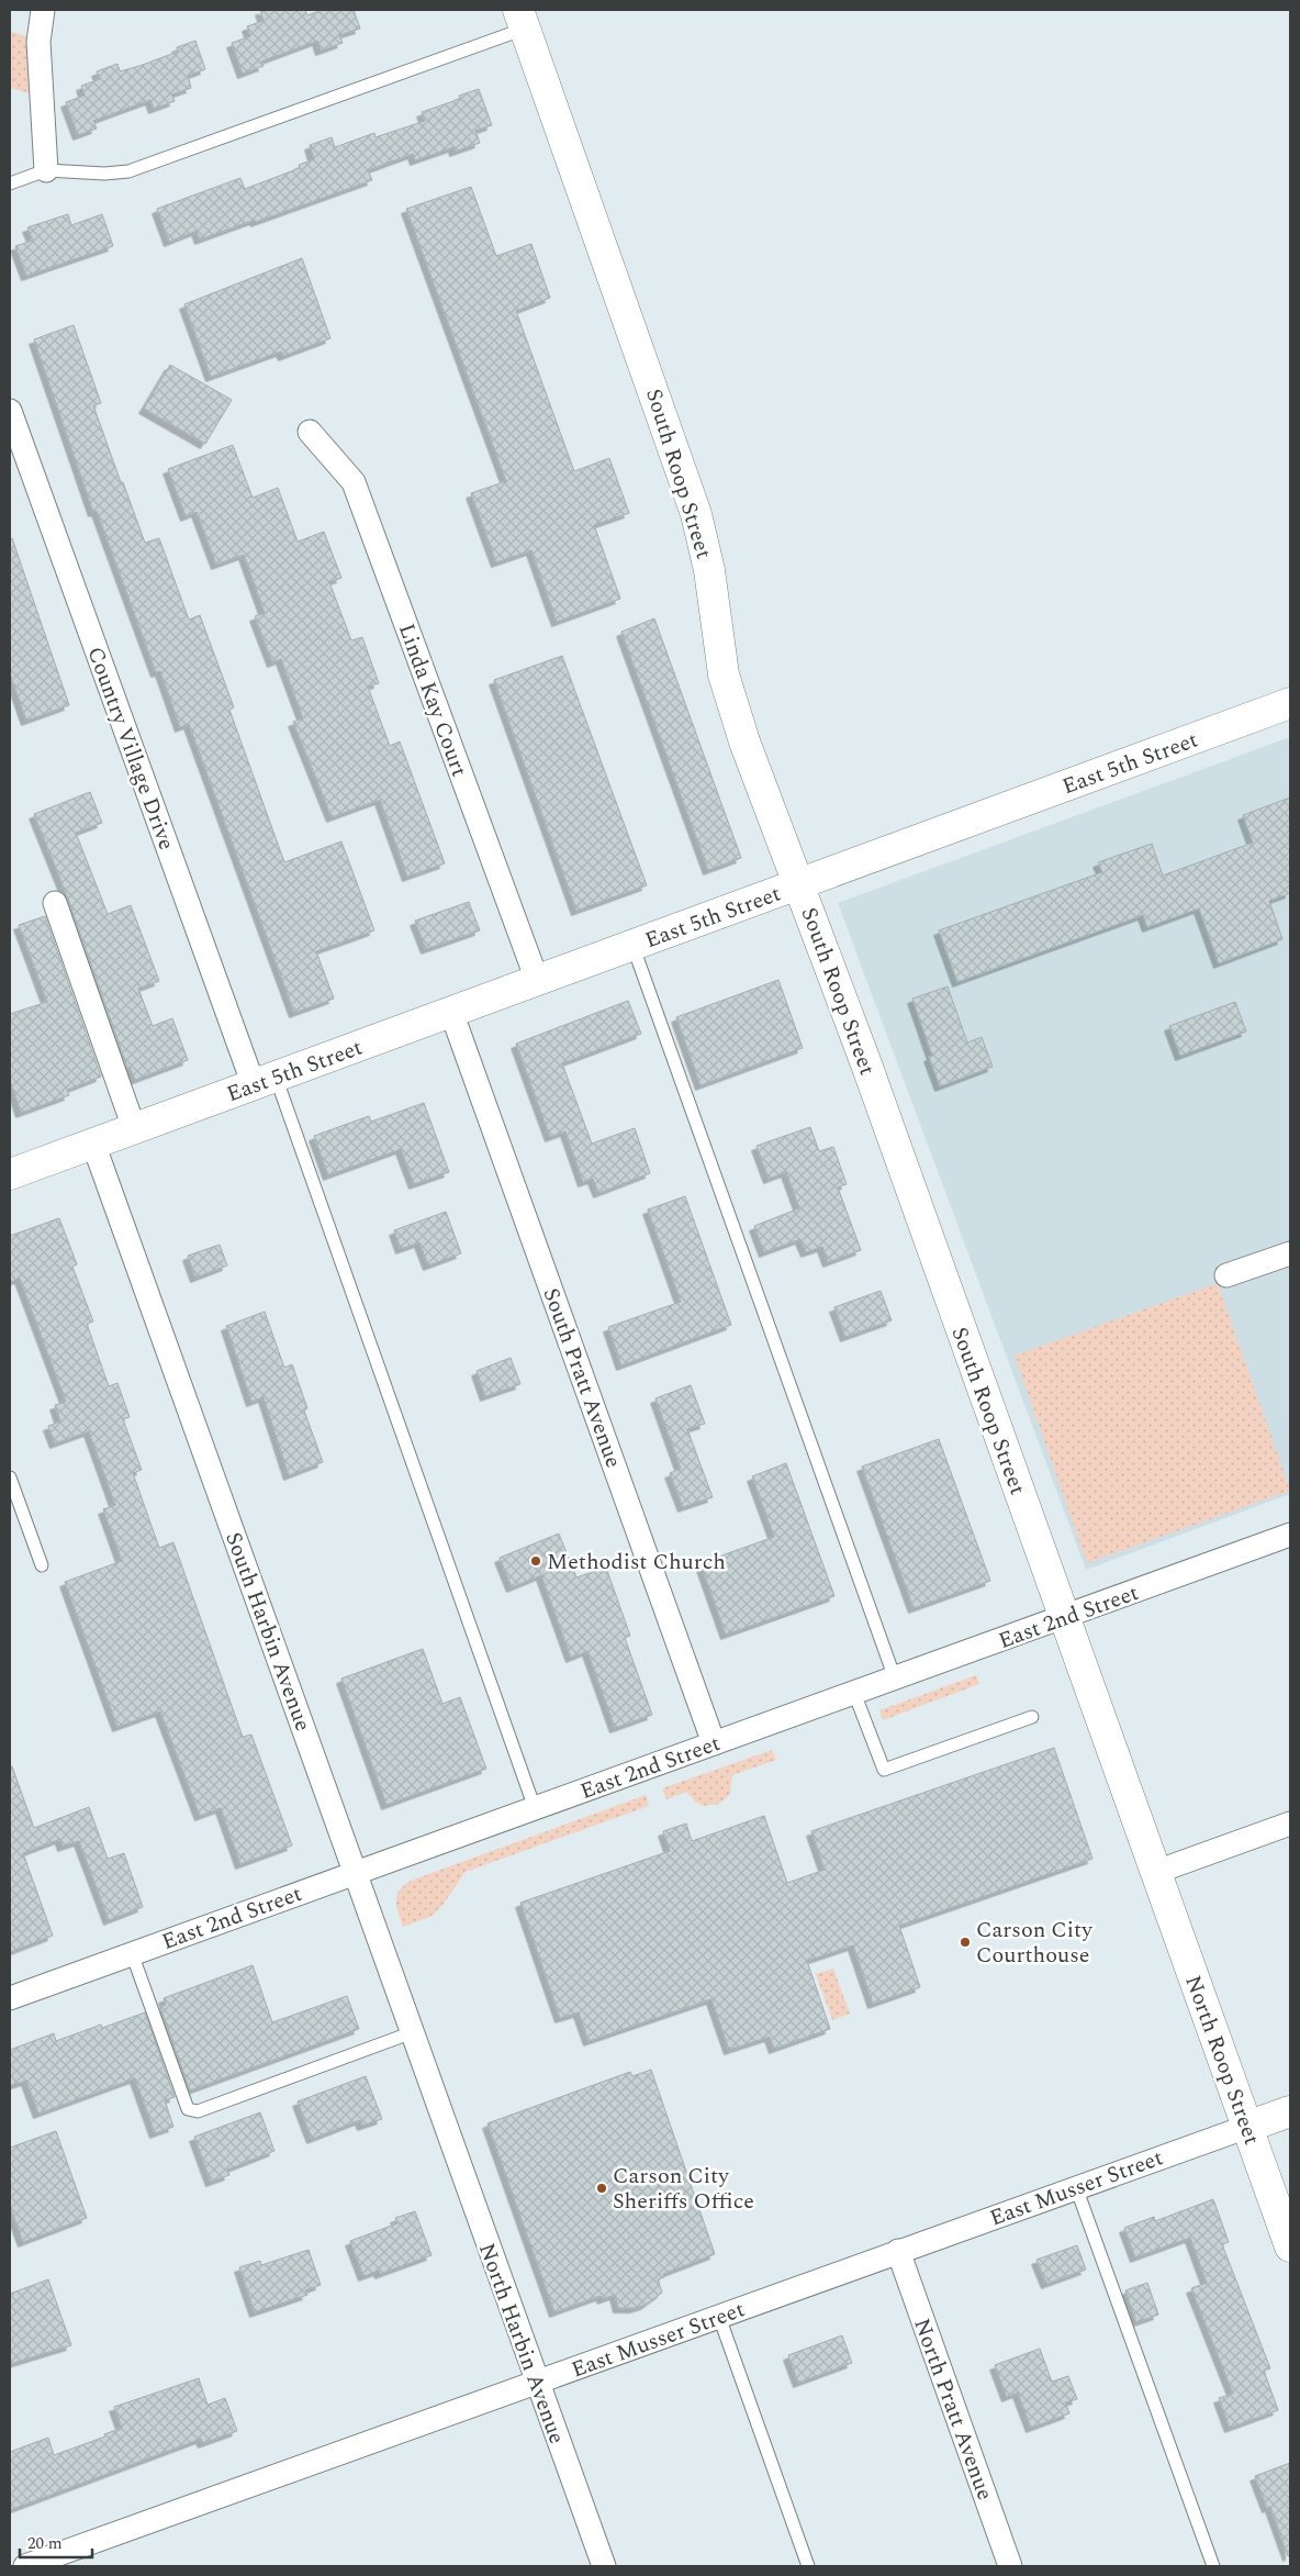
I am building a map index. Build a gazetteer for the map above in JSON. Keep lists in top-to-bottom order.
{
  "streets": {
    "street": [
      "South Roop Street",
      "Linda Kay Court",
      "Country Village Drive",
      "East 5th Street",
      "South Pratt Avenue",
      "East 2nd Street",
      "South Harbin Avenue",
      "North Roop Street",
      "East Musser Street",
      "North Harbin Avenue",
      "North Pratt Avenue"
    ]
  },
  "crossings": [
    ["South Roop Street", "East 5th Street"],
    ["South Roop Street", "East 2nd Street"],
    ["South Roop Street", "North Roop Street"],
    ["Linda Kay Court", "East 5th Street"],
    ["Country Village Drive", "East 5th Street"],
    ["East 5th Street", "South Pratt Avenue"],
    ["East 5th Street", "South Harbin Avenue"],
    ["South Pratt Avenue", "East 2nd Street"],
    ["East 2nd Street", "South Harbin Avenue"],
    ["South Harbin Avenue", "North Harbin Avenue"],
    ["North Roop Street", "East Musser Street"],
    ["East Musser Street", "North Harbin Avenue"],
    ["East Musser Street", "North Pratt Avenue"]
  ],
  "places": ["Methodist Church", "Carson City Courthouse", "Carson City Sheriffs Office"],
  "scale_bar": "20 m"
}
